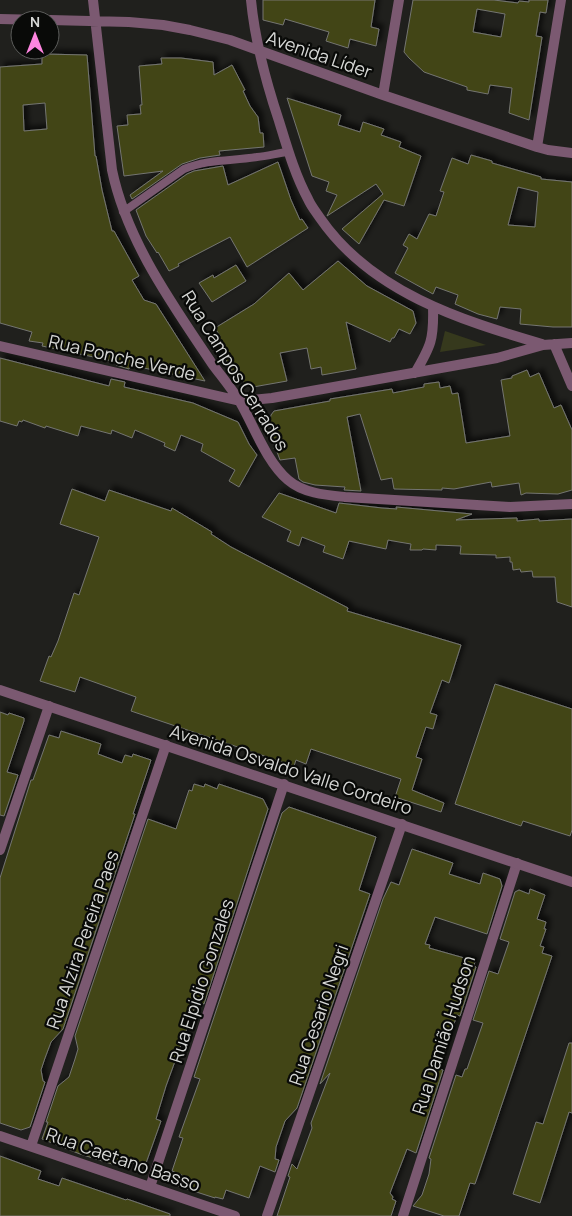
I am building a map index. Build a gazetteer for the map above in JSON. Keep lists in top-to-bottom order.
{
  "streets": {
    "street": [
      "Avenida Líder",
      "Rua Ponche Verde",
      "Rua Campos Cerrados",
      "Avenida Osvaldo Valle Cordeiro",
      "Rua Alzira Pereira Paes",
      "Rua Elpidio Gonzales",
      "Rua Cesario Negri",
      "Rua Damião Hudson",
      "Rua Caetano Basso"
    ]
  },
  "crossings": [
    ["Avenida Líder", "Rua Campos Cerrados"],
    ["Rua Ponche Verde", "Rua Campos Cerrados"],
    ["Avenida Osvaldo Valle Cordeiro", "Rua Alzira Pereira Paes"],
    ["Avenida Osvaldo Valle Cordeiro", "Rua Elpidio Gonzales"],
    ["Avenida Osvaldo Valle Cordeiro", "Rua Cesario Negri"],
    ["Avenida Osvaldo Valle Cordeiro", "Rua Damião Hudson"],
    ["Rua Alzira Pereira Paes", "Rua Caetano Basso"],
    ["Rua Elpidio Gonzales", "Rua Caetano Basso"]
  ],
  "north": "top"
}
